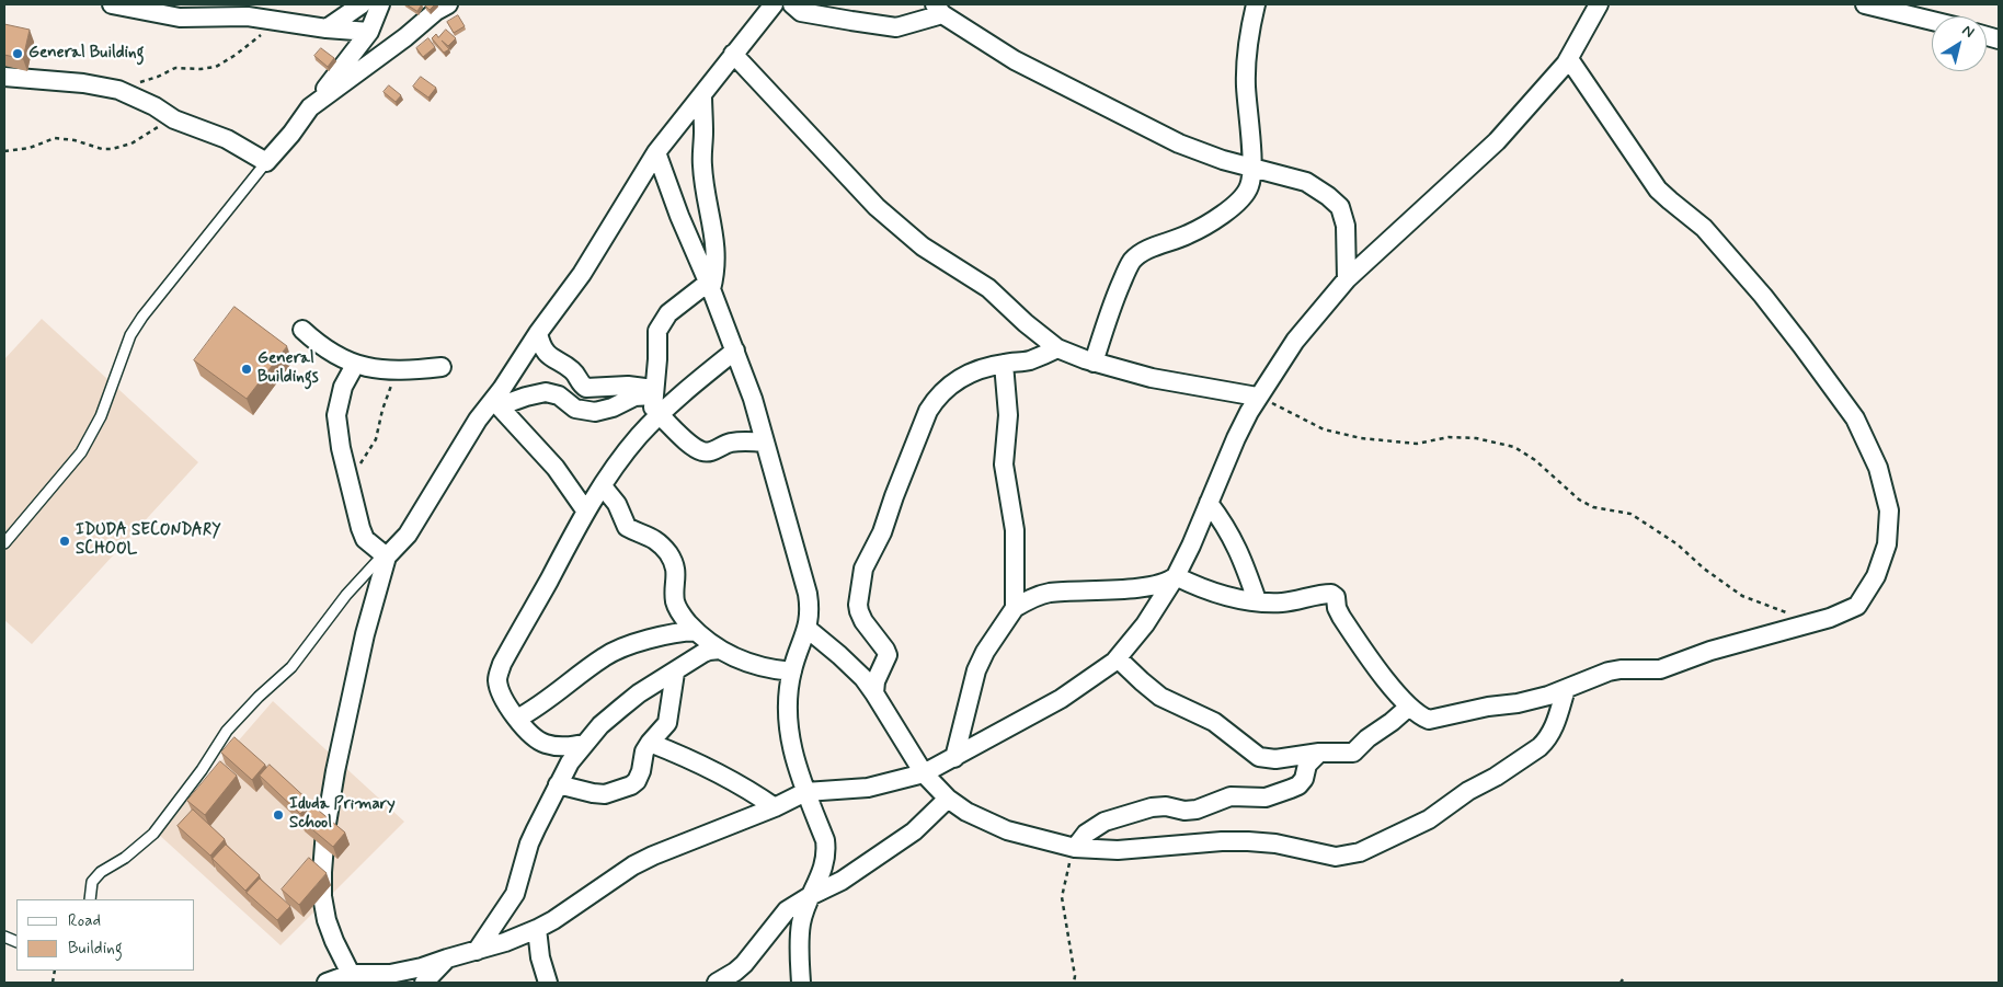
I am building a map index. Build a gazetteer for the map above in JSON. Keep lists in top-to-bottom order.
{
  "places": [
    "General Building",
    "General Buildings",
    "IDUDA SECONDARY SCHOOL",
    "Iduda Primary School"
  ],
  "legend": ["Road", "Building"],
  "north": "top right"
}
